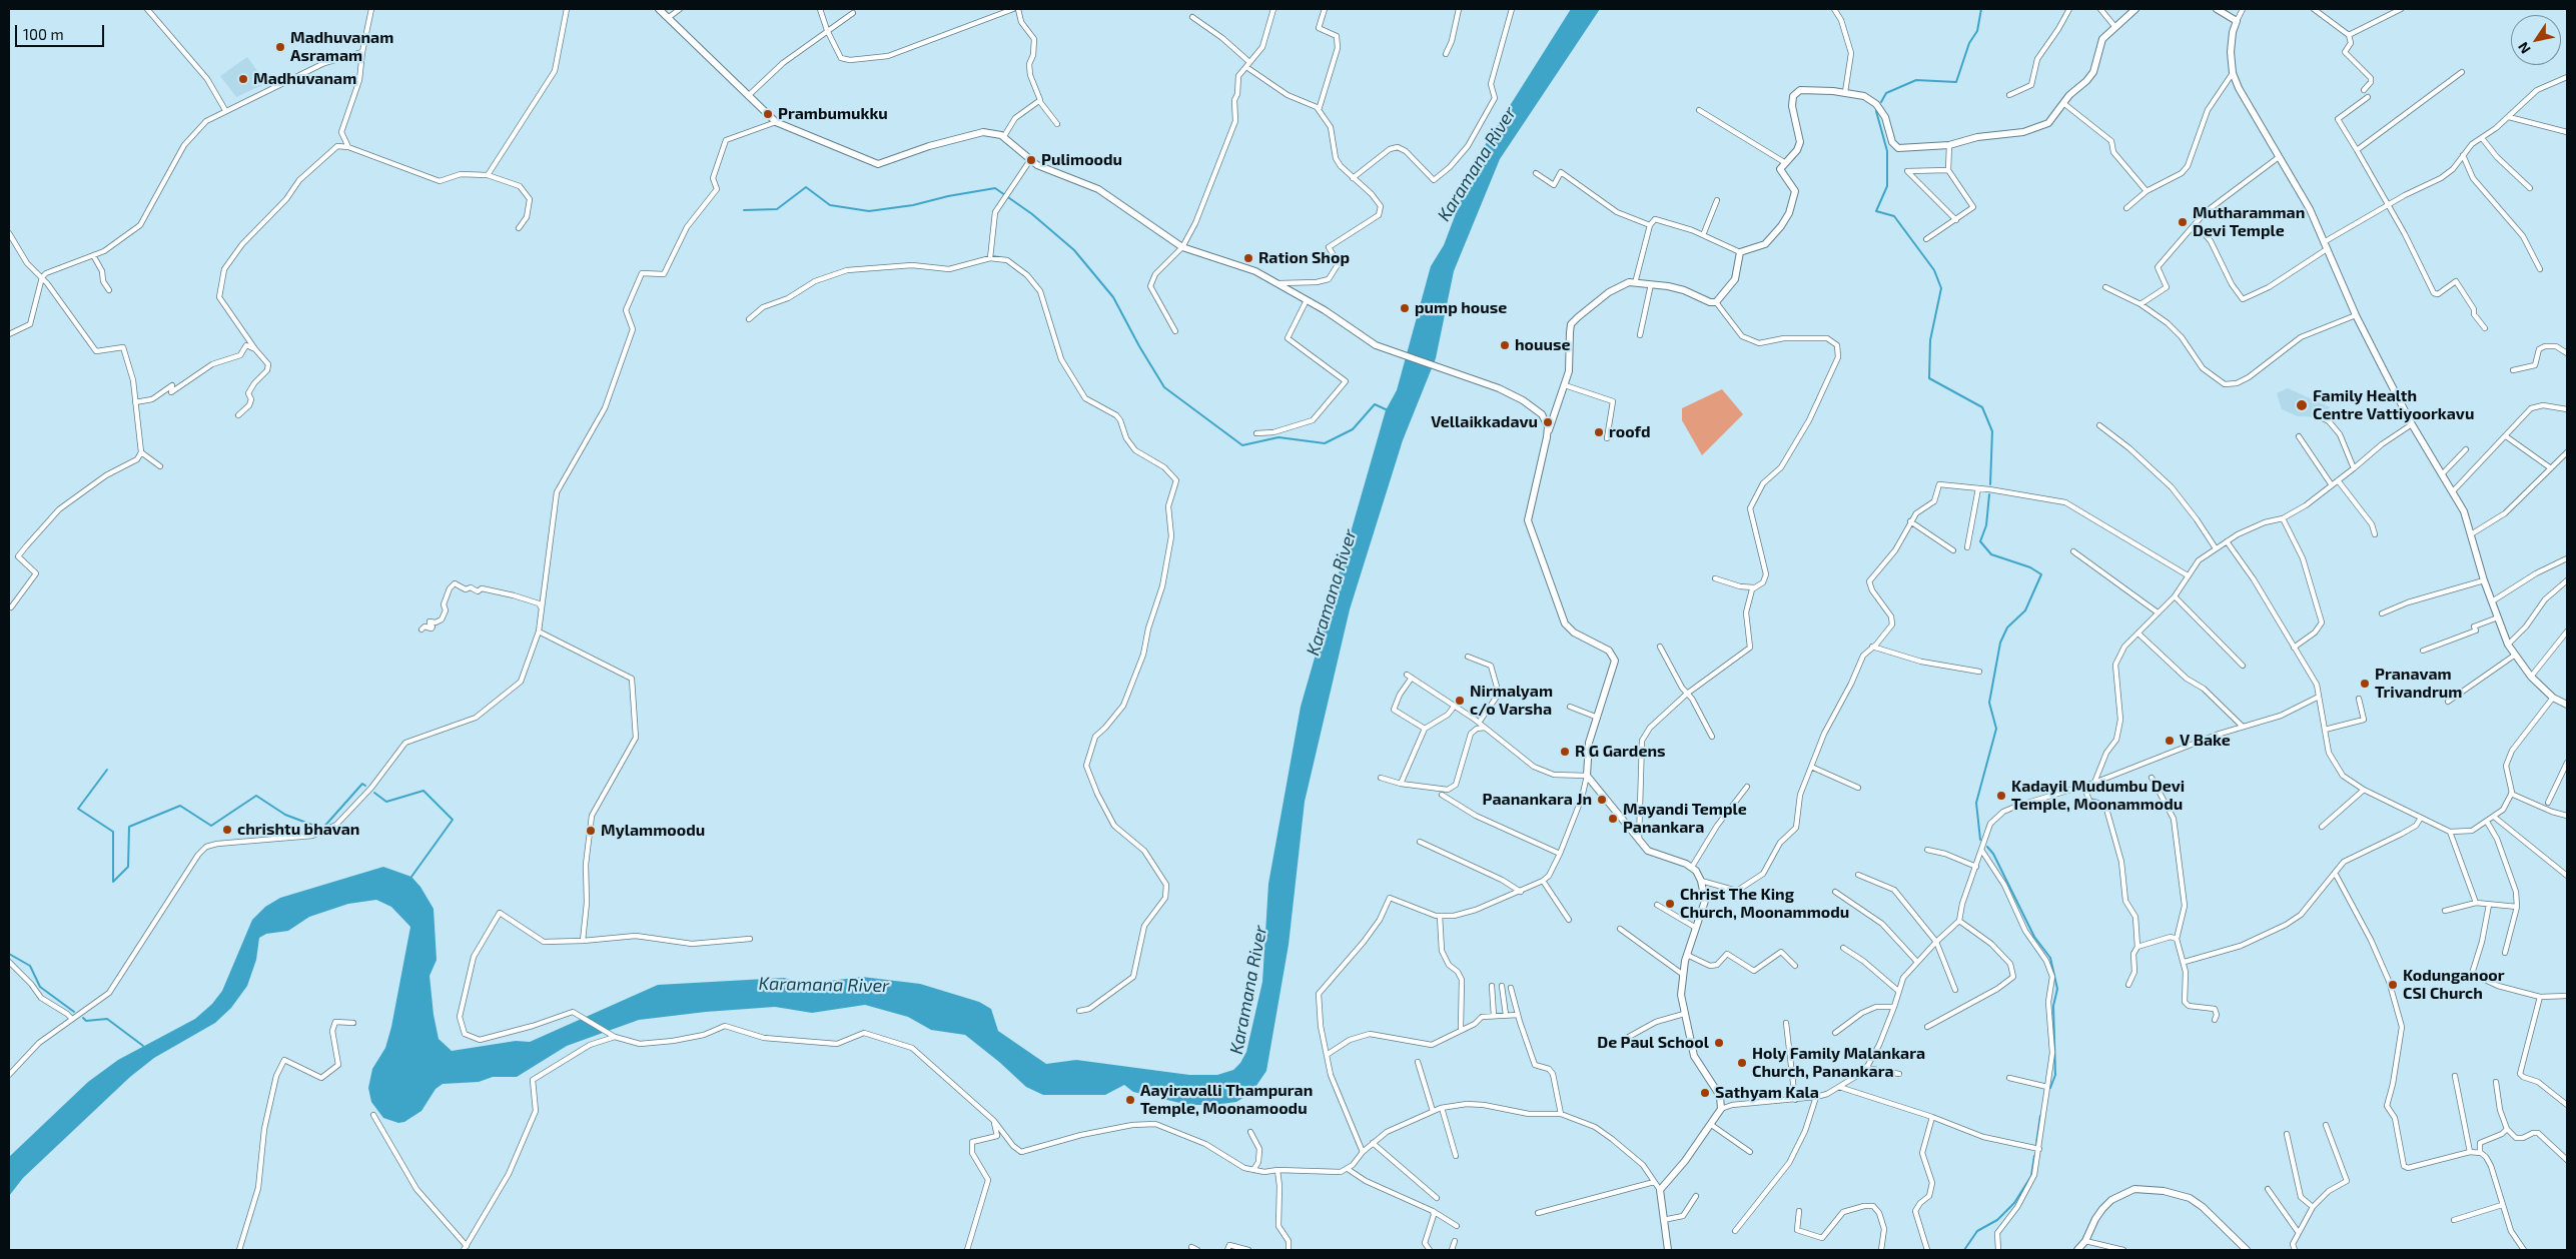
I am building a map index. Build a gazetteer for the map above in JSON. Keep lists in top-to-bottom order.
{
  "water": ["Karamana River"],
  "places": [
    "Madhuvanam Asramam",
    "Madhuvanam",
    "Prambumukku",
    "Pulimoodu",
    "Mutharamman Devi Temple",
    "Ration Shop",
    "pump house",
    "houuse",
    "Family Health Centre Vattiyoorkavu",
    "Vellaikkadavu",
    "roofd",
    "Pranavam Trivandrum",
    "Nirmalyam c/o Varsha",
    "V Bake",
    "R G Gardens",
    "Kadayil Mudumbu Devi Temple, Moonammodu",
    "Paanankara Jn",
    "Mayandi Temple Panankara",
    "chrishtu bhavan",
    "Mylammoodu",
    "Christ The King Church, Moonammodu",
    "Kodunganoor CSI Church",
    "De Paul School",
    "Holy Family Malankara Church, Panankara",
    "Sathyam Kala",
    "Aayiravalli Thampuran Temple, Moonamoodu"
  ],
  "scale_bar": "100 m",
  "north": "bottom left"
}
